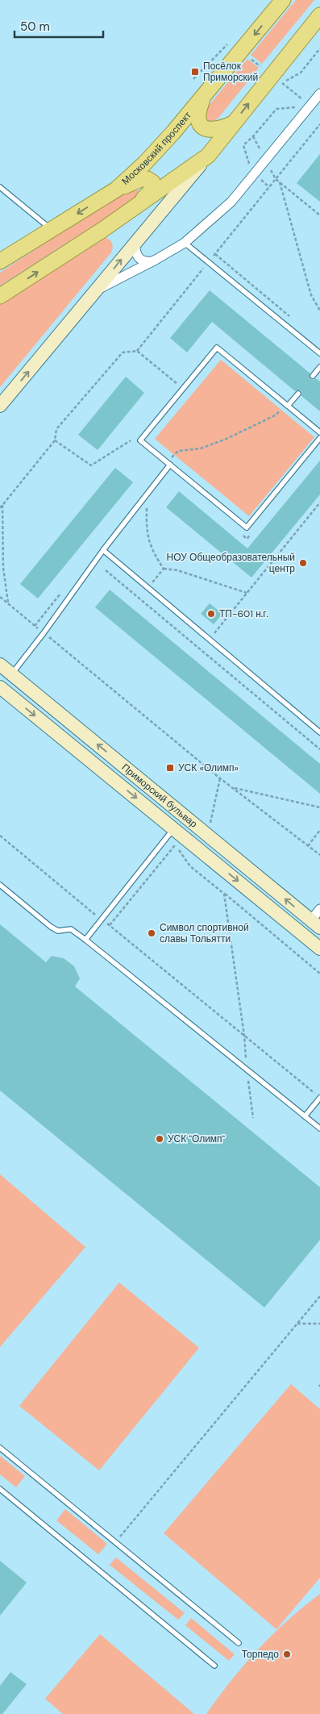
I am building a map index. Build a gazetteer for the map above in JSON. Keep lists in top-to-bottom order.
{
  "streets": {
    "main road": ["Московский проспект", "Приморский бульвар"]
  },
  "places": {
    "transit": ["Посёлок Приморский", "УСК «Олимп»"],
    "other": [
      "НОУ Общеобразовательный центр",
      "ТП-601 н.г.",
      "Символ спортивной славы Тольятти",
      "УСК \"Олимп\"",
      "Торпедо"
    ]
  },
  "scale_bar": "50 m"
}
